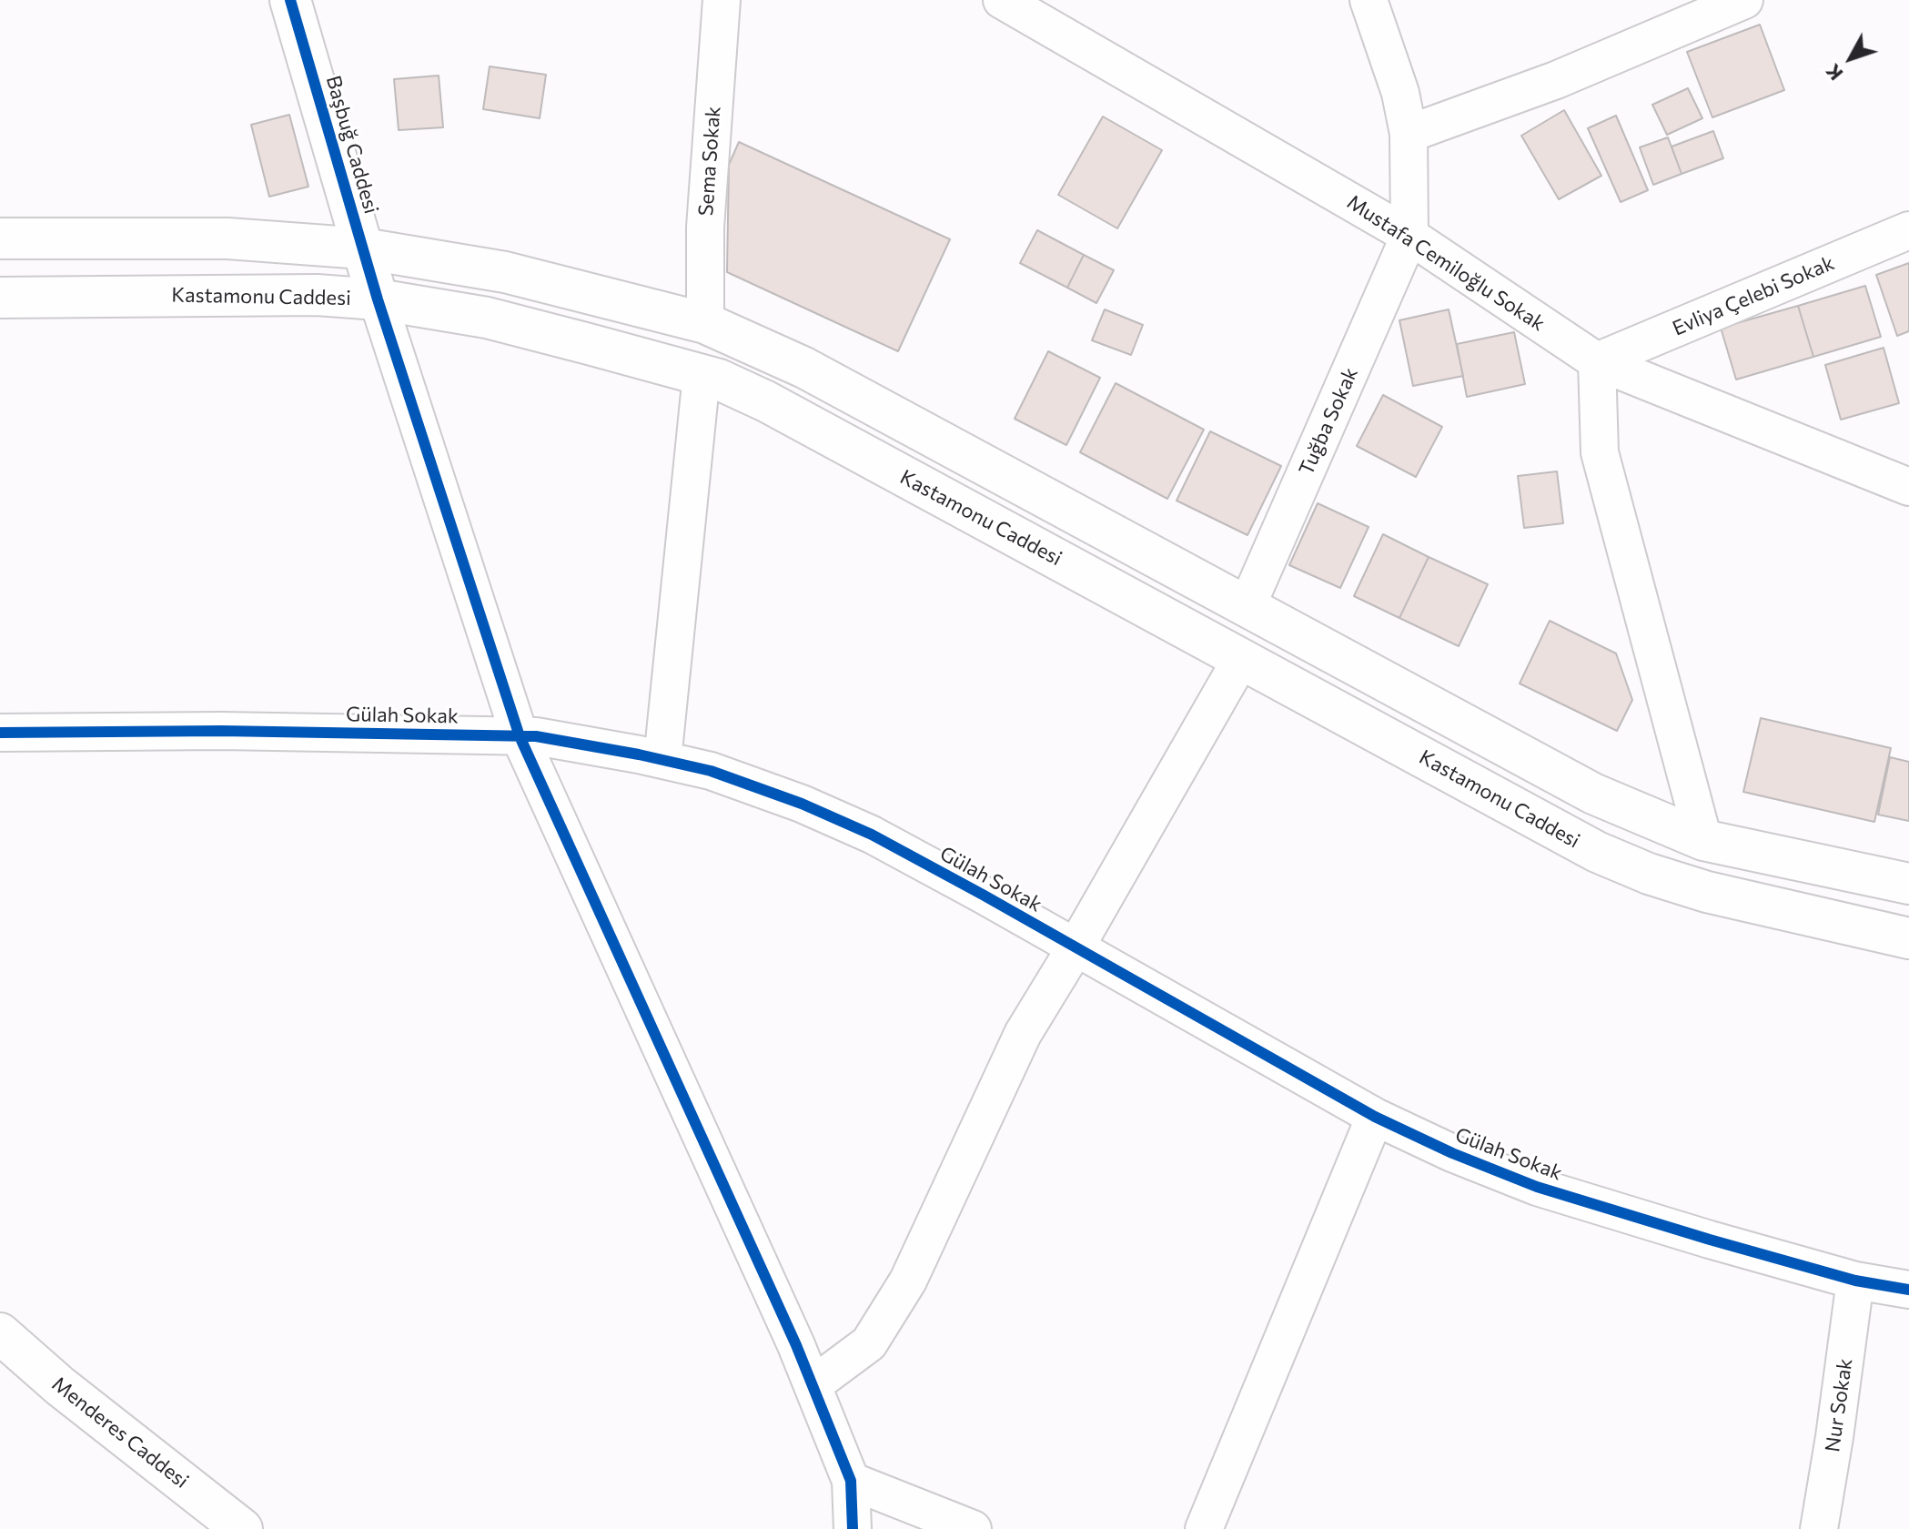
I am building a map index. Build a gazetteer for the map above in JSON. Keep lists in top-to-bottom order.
{
  "streets": {
    "main road": ["Başbuğ Caddesi", "Kastamonu Caddesi", "Menderes Caddesi"],
    "street": [
      "Sema Sokak",
      "Mustafa Cemiloğlu Sokak",
      "Evliya Çelebi Sokak",
      "Tuğba Sokak",
      "Gülah Sokak",
      "Nur Sokak"
    ]
  },
  "crossings": [
    ["Başbuğ Caddesi", "Kastamonu Caddesi"],
    ["Mustafa Cemiloğlu Sokak", "Evliya Çelebi Sokak"],
    ["Mustafa Cemiloğlu Sokak", "Tuğba Sokak"],
    ["Gülah Sokak", "Nur Sokak"]
  ],
  "north": "bottom left"
}
